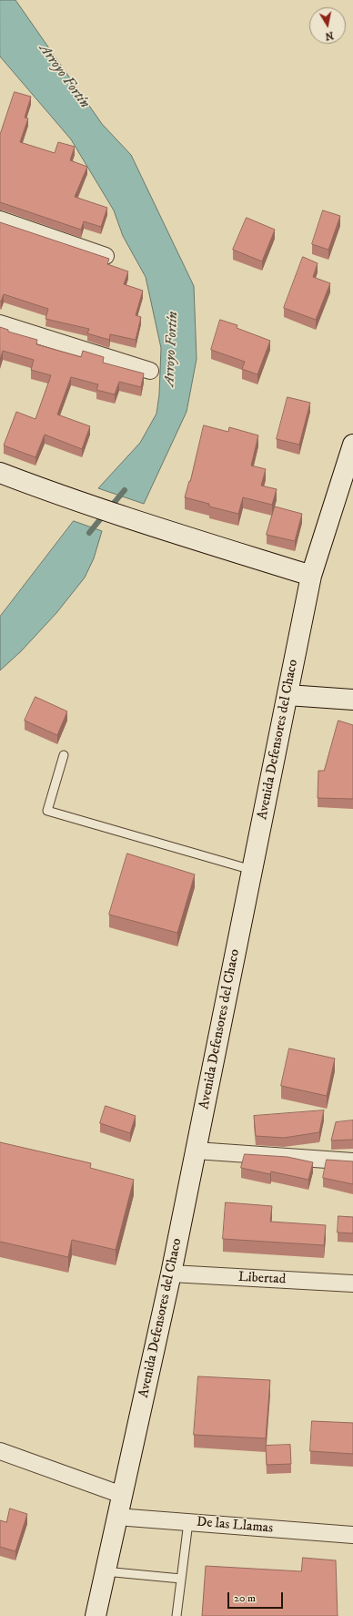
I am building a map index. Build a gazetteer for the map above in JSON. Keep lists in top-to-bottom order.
{
  "streets": {
    "main road": ["Avenida Defensores del Chaco"],
    "street": ["Libertad", "De las Llamas"]
  },
  "crossings": [
    ["Avenida Defensores del Chaco", "Libertad"],
    ["Avenida Defensores del Chaco", "De las Llamas"]
  ],
  "water": ["Arroyo Fortín"],
  "scale_bar": "20 m",
  "north": "bottom"
}
